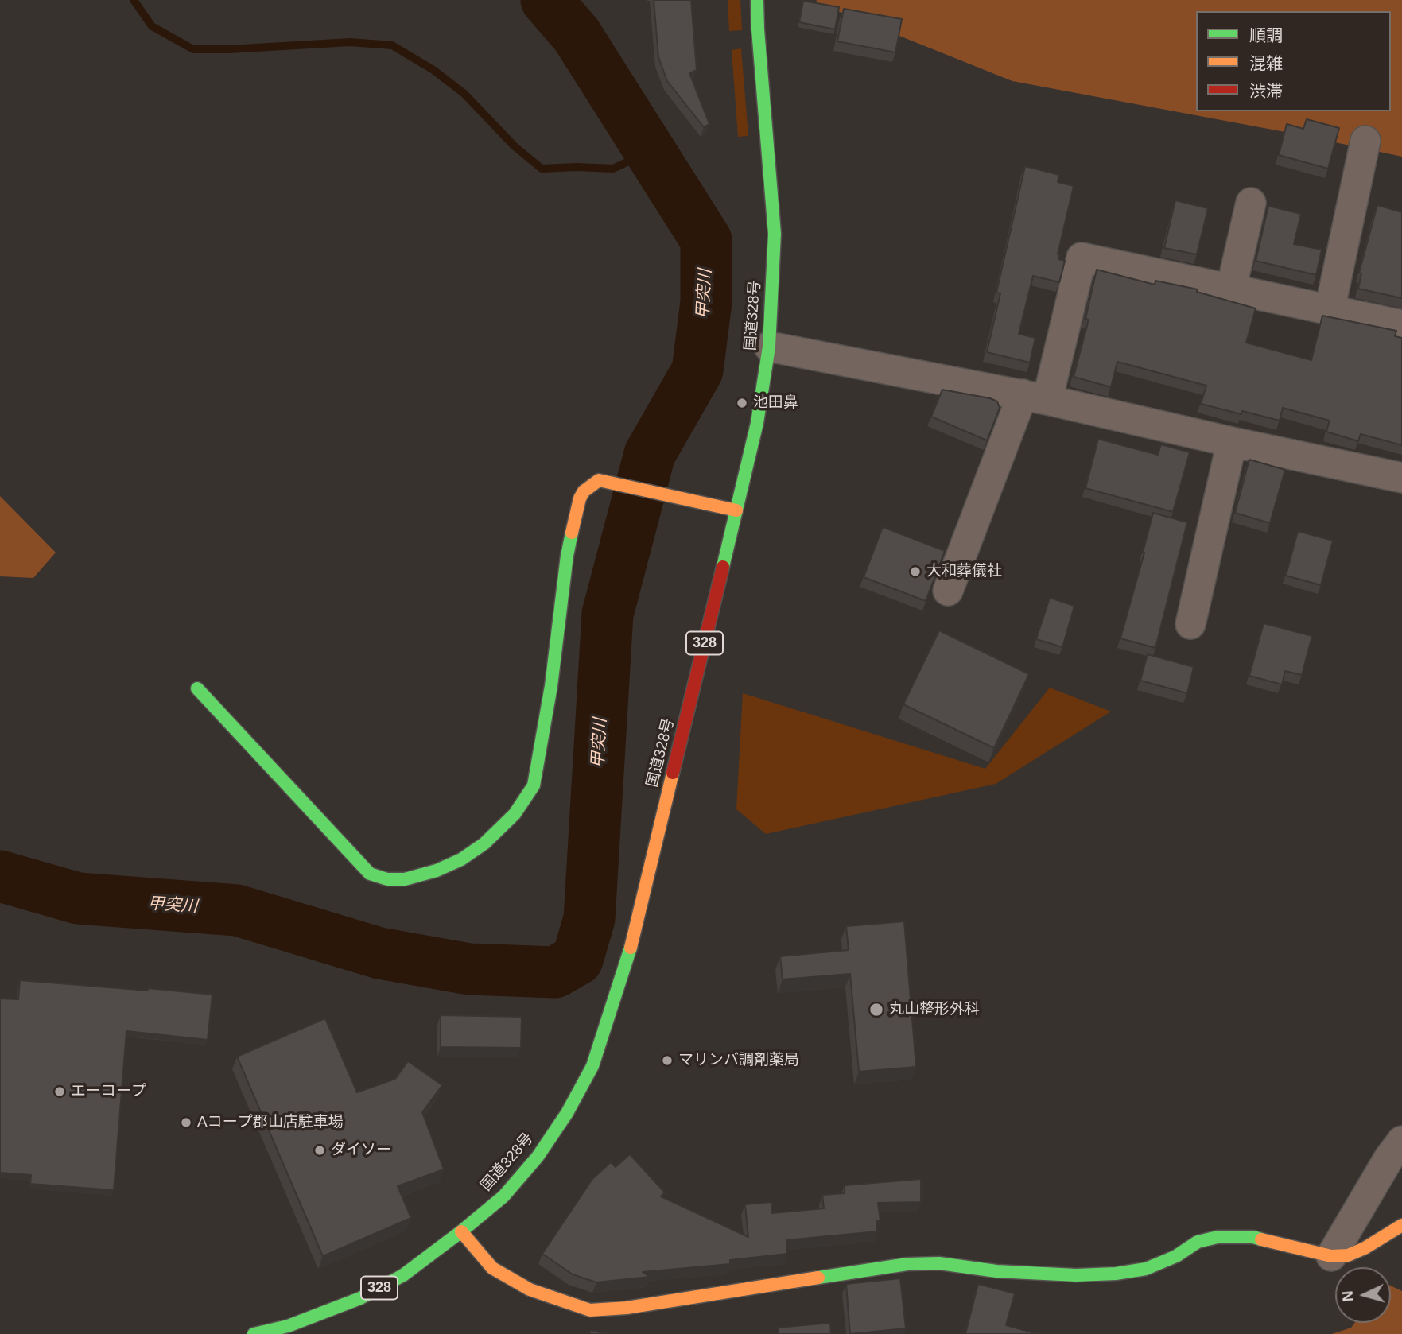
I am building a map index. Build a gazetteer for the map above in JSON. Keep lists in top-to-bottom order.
{
  "streets": {
    "main road": ["国道328号", "328"]
  },
  "water": ["甲突川"],
  "places": [
    "池田鼻",
    "大和葬儀社",
    "丸山整形外科",
    "マリンバ調剤薬局",
    "エーコープ",
    "Aコープ郡山店駐車場",
    "ダイソー"
  ],
  "legend": ["順調", "混雑", "渋滞"],
  "north": "left"
}
